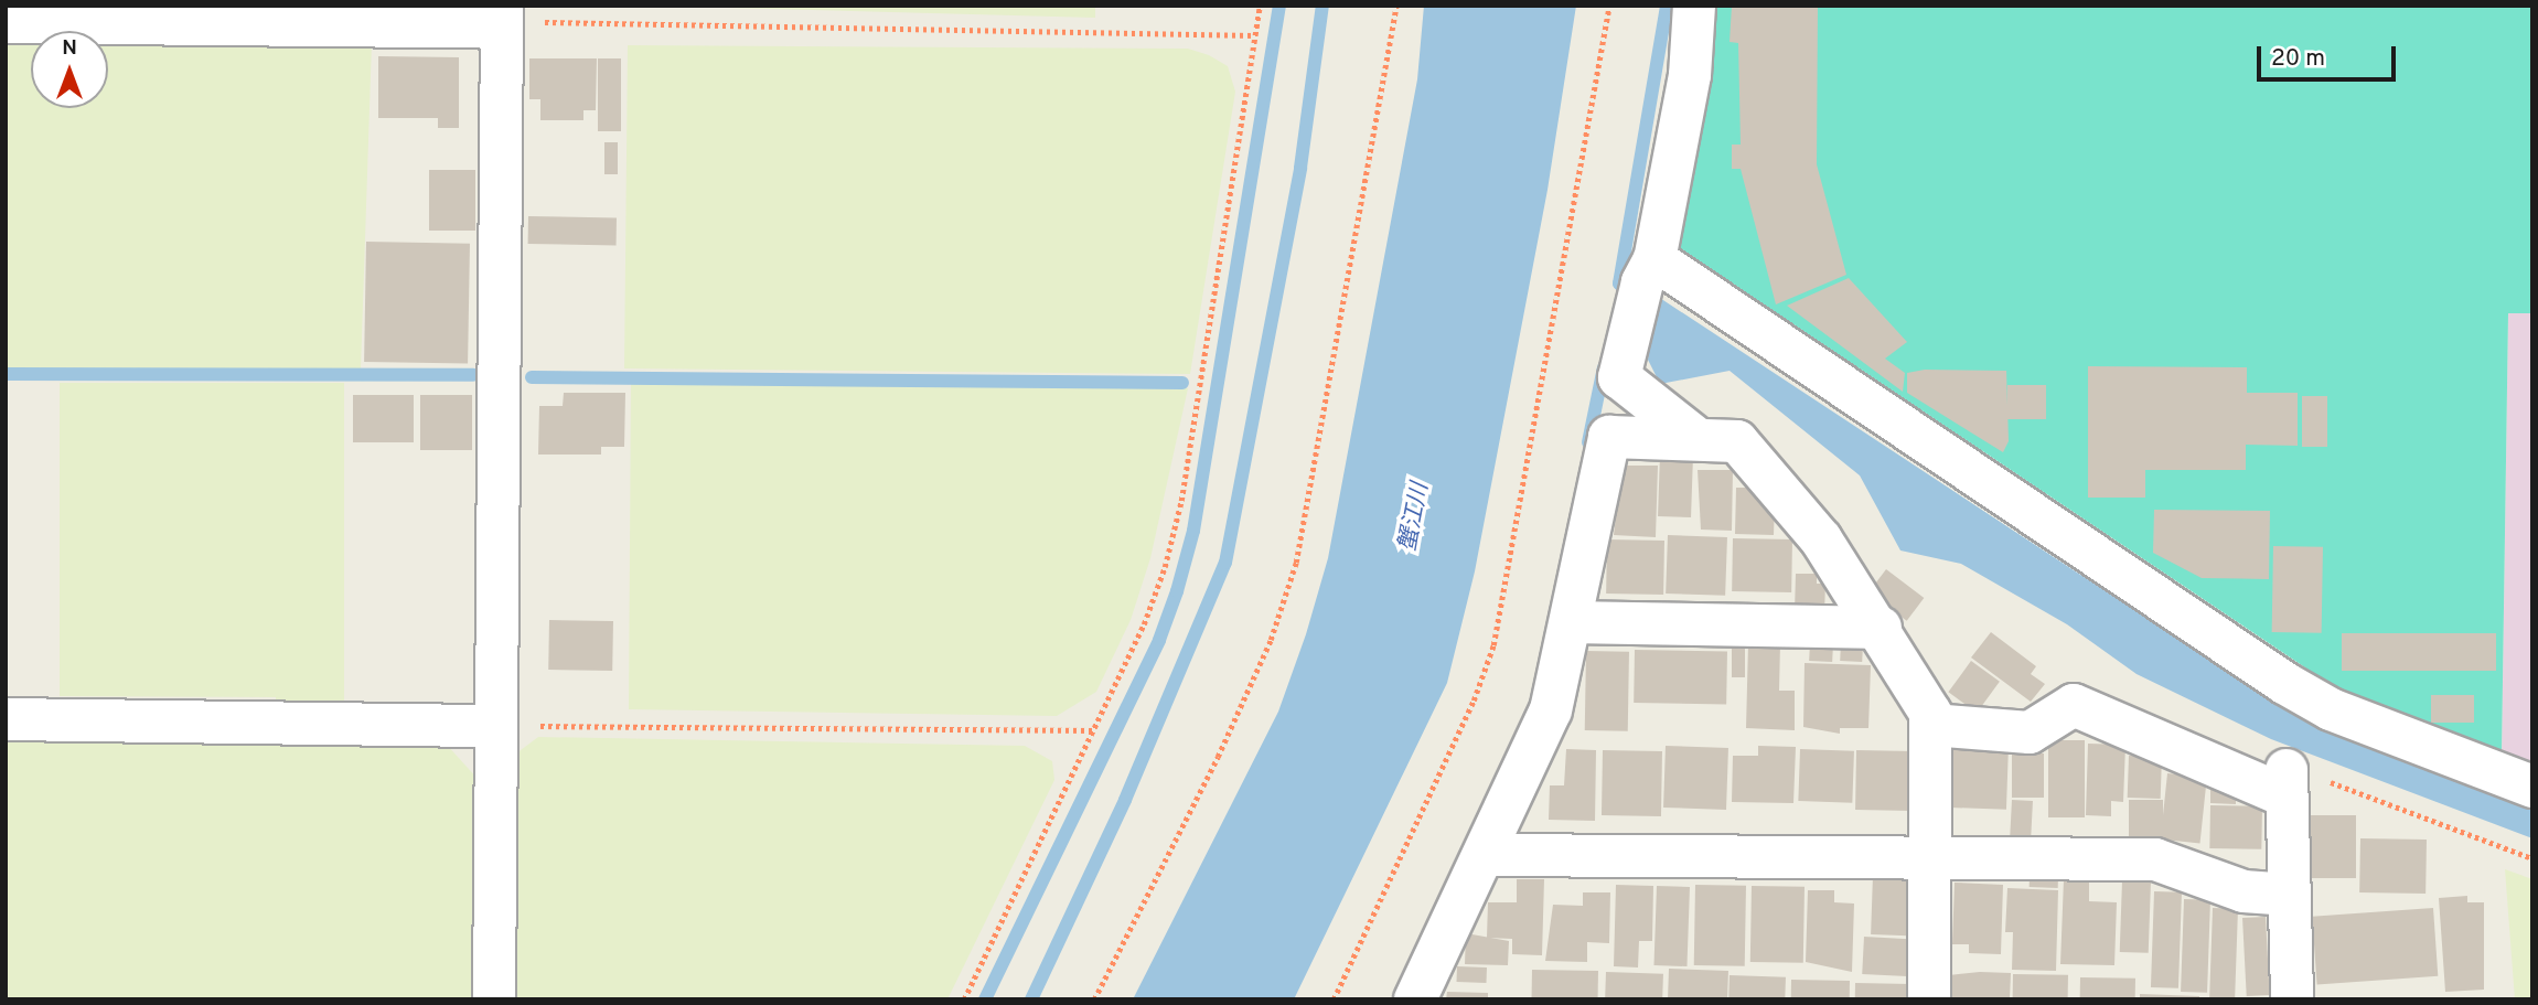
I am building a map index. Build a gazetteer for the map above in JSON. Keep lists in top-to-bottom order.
{
  "water": ["蟹江川"],
  "scale_bar": "20 m",
  "north": "top"
}
